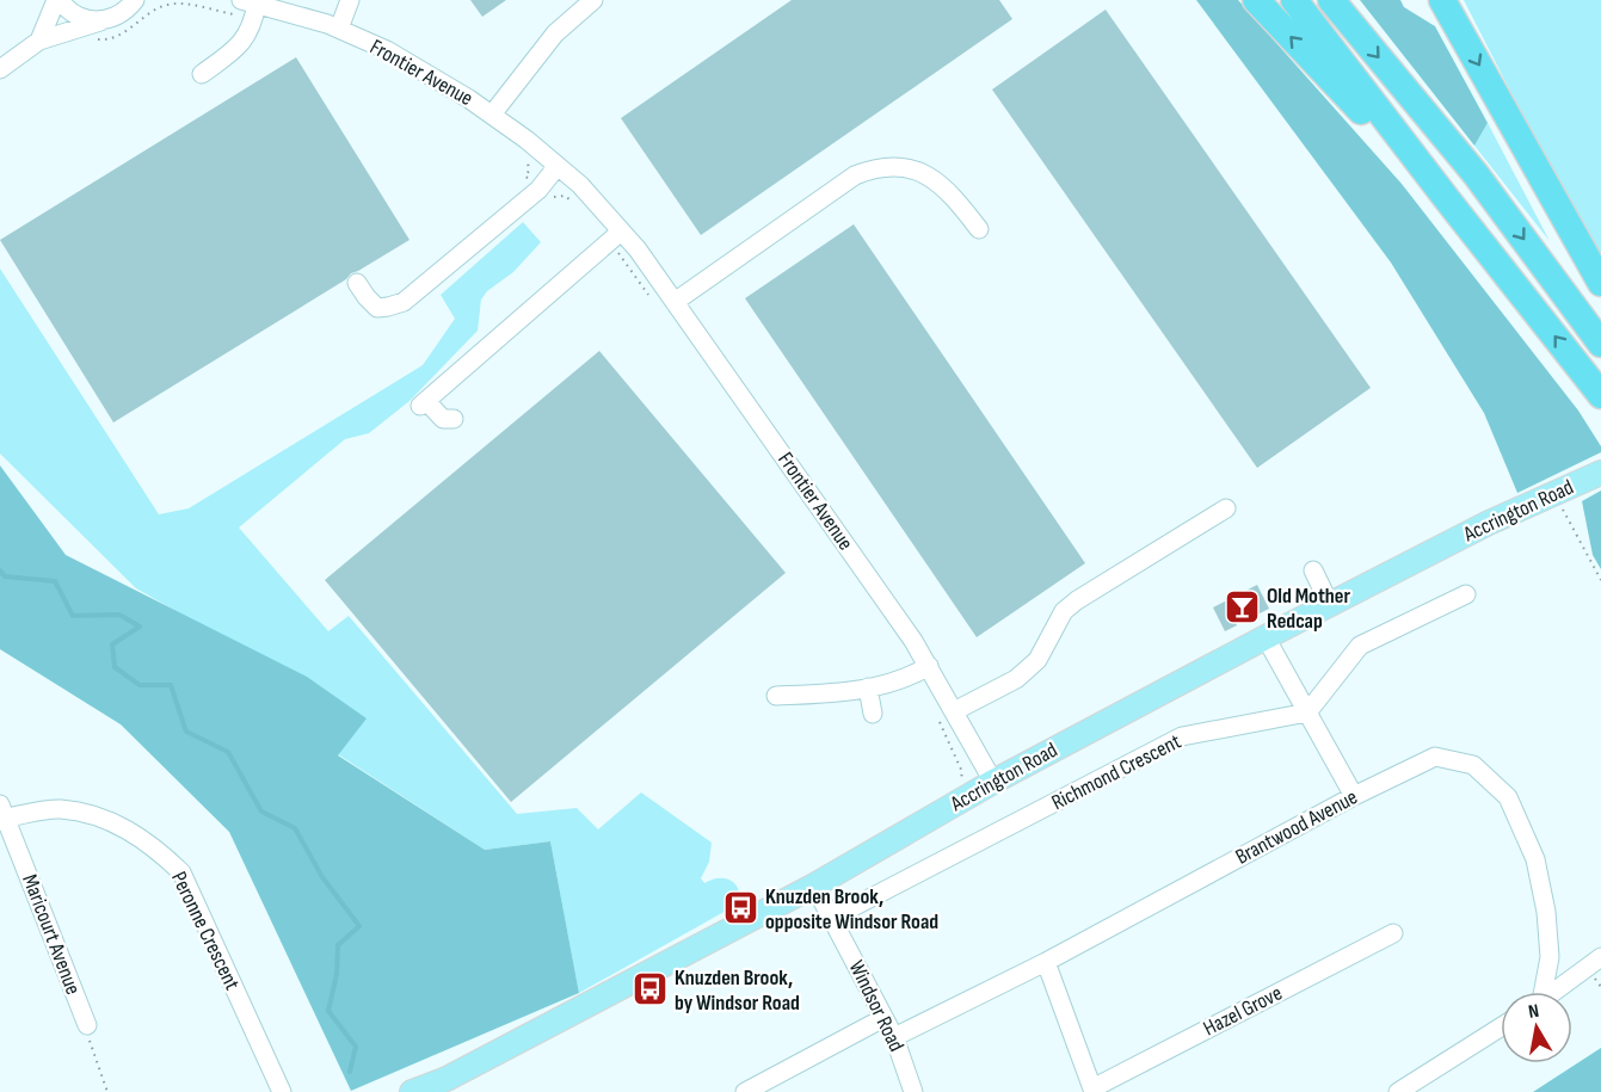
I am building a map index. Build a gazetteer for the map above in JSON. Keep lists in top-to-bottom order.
{
  "streets": {
    "main road": ["Accrington Road"],
    "street": [
      "Frontier Avenue",
      "Richmond Crescent",
      "Brantwood Avenue",
      "Peronne Crescent",
      "Maricourt Avenue",
      "Windsor Road",
      "Hazel Grove"
    ]
  },
  "crossings": [
    ["Frontier Avenue", "Accrington Road"],
    ["Accrington Road", "Windsor Road"],
    ["Richmond Crescent", "Windsor Road"],
    ["Brantwood Avenue", "Windsor Road"],
    ["Peronne Crescent", "Maricourt Avenue"]
  ],
  "places": {
    "bar": ["Old Mother Redcap"],
    "bus stop": ["Knuzden Brook, opposite Windsor Road", "Knuzden Brook, by Windsor Road"]
  },
  "north": "top"
}
